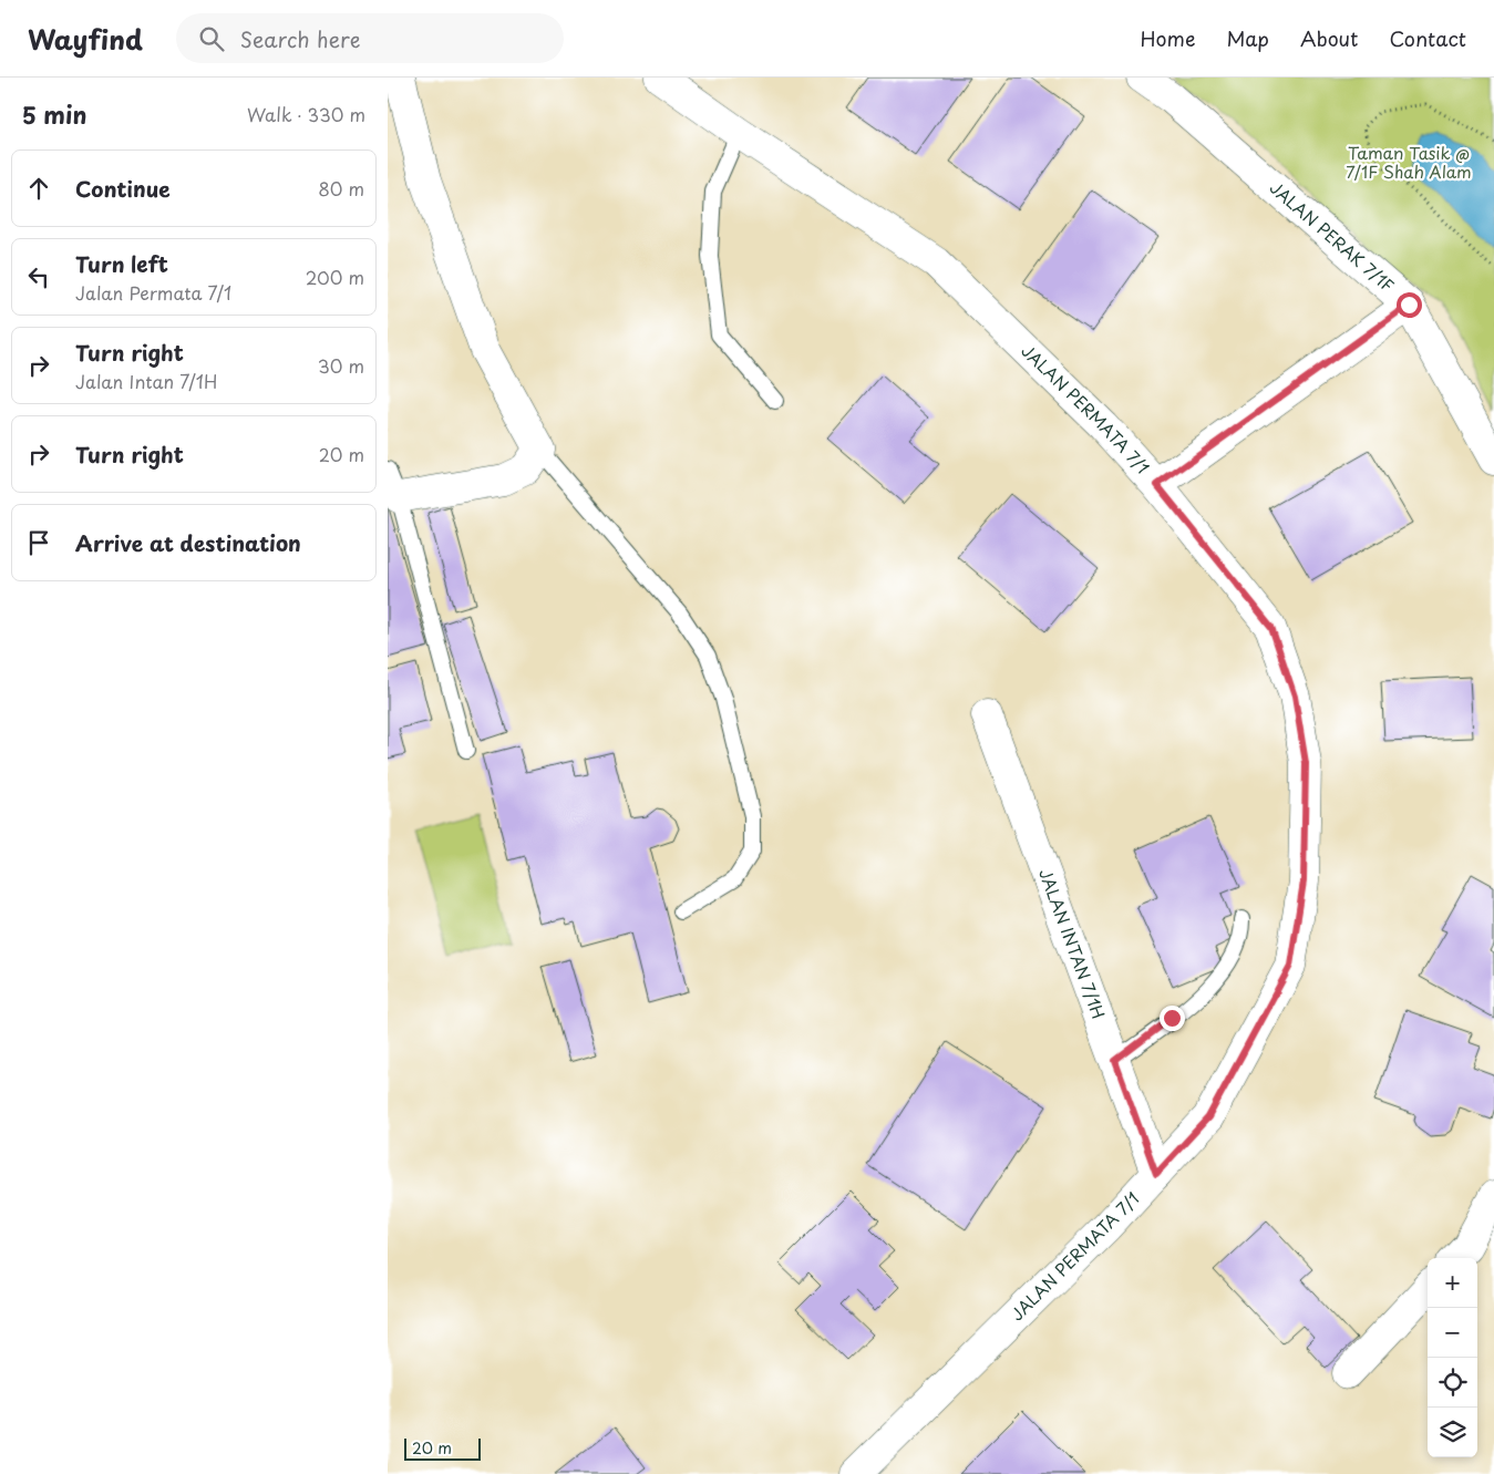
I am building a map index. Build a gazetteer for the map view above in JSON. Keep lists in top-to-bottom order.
{
  "streets": {
    "street": ["JALAN PERAK 7/1F", "JALAN PERMATA 7/1", "JALAN INTAN 7/1H"]
  },
  "crossings": [
    ["JALAN PERMATA 7/1", "JALAN INTAN 7/1H"]
  ],
  "parks": ["Taman Tasik @ 7/1F Shah Alam"],
  "scale_bar": "20 m",
  "page": {
    "header": "Wayfind",
    "search": "Search here",
    "nav": [
      "Home",
      "Map",
      "About",
      "Contact"
    ],
    "heading": ["5 min", "Walk · 330 m"],
    "list": [
      ["Continue", "80 m"],
      ["Turn left", "Jalan Permata 7/1", "200 m"],
      ["Turn right", "Jalan Intan 7/1H", "30 m"],
      ["Turn right", "20 m"],
      "Arrive at destination"
    ],
    "map_buttons": ["+", "−"],
    "scale": "20 m"
  }
}
